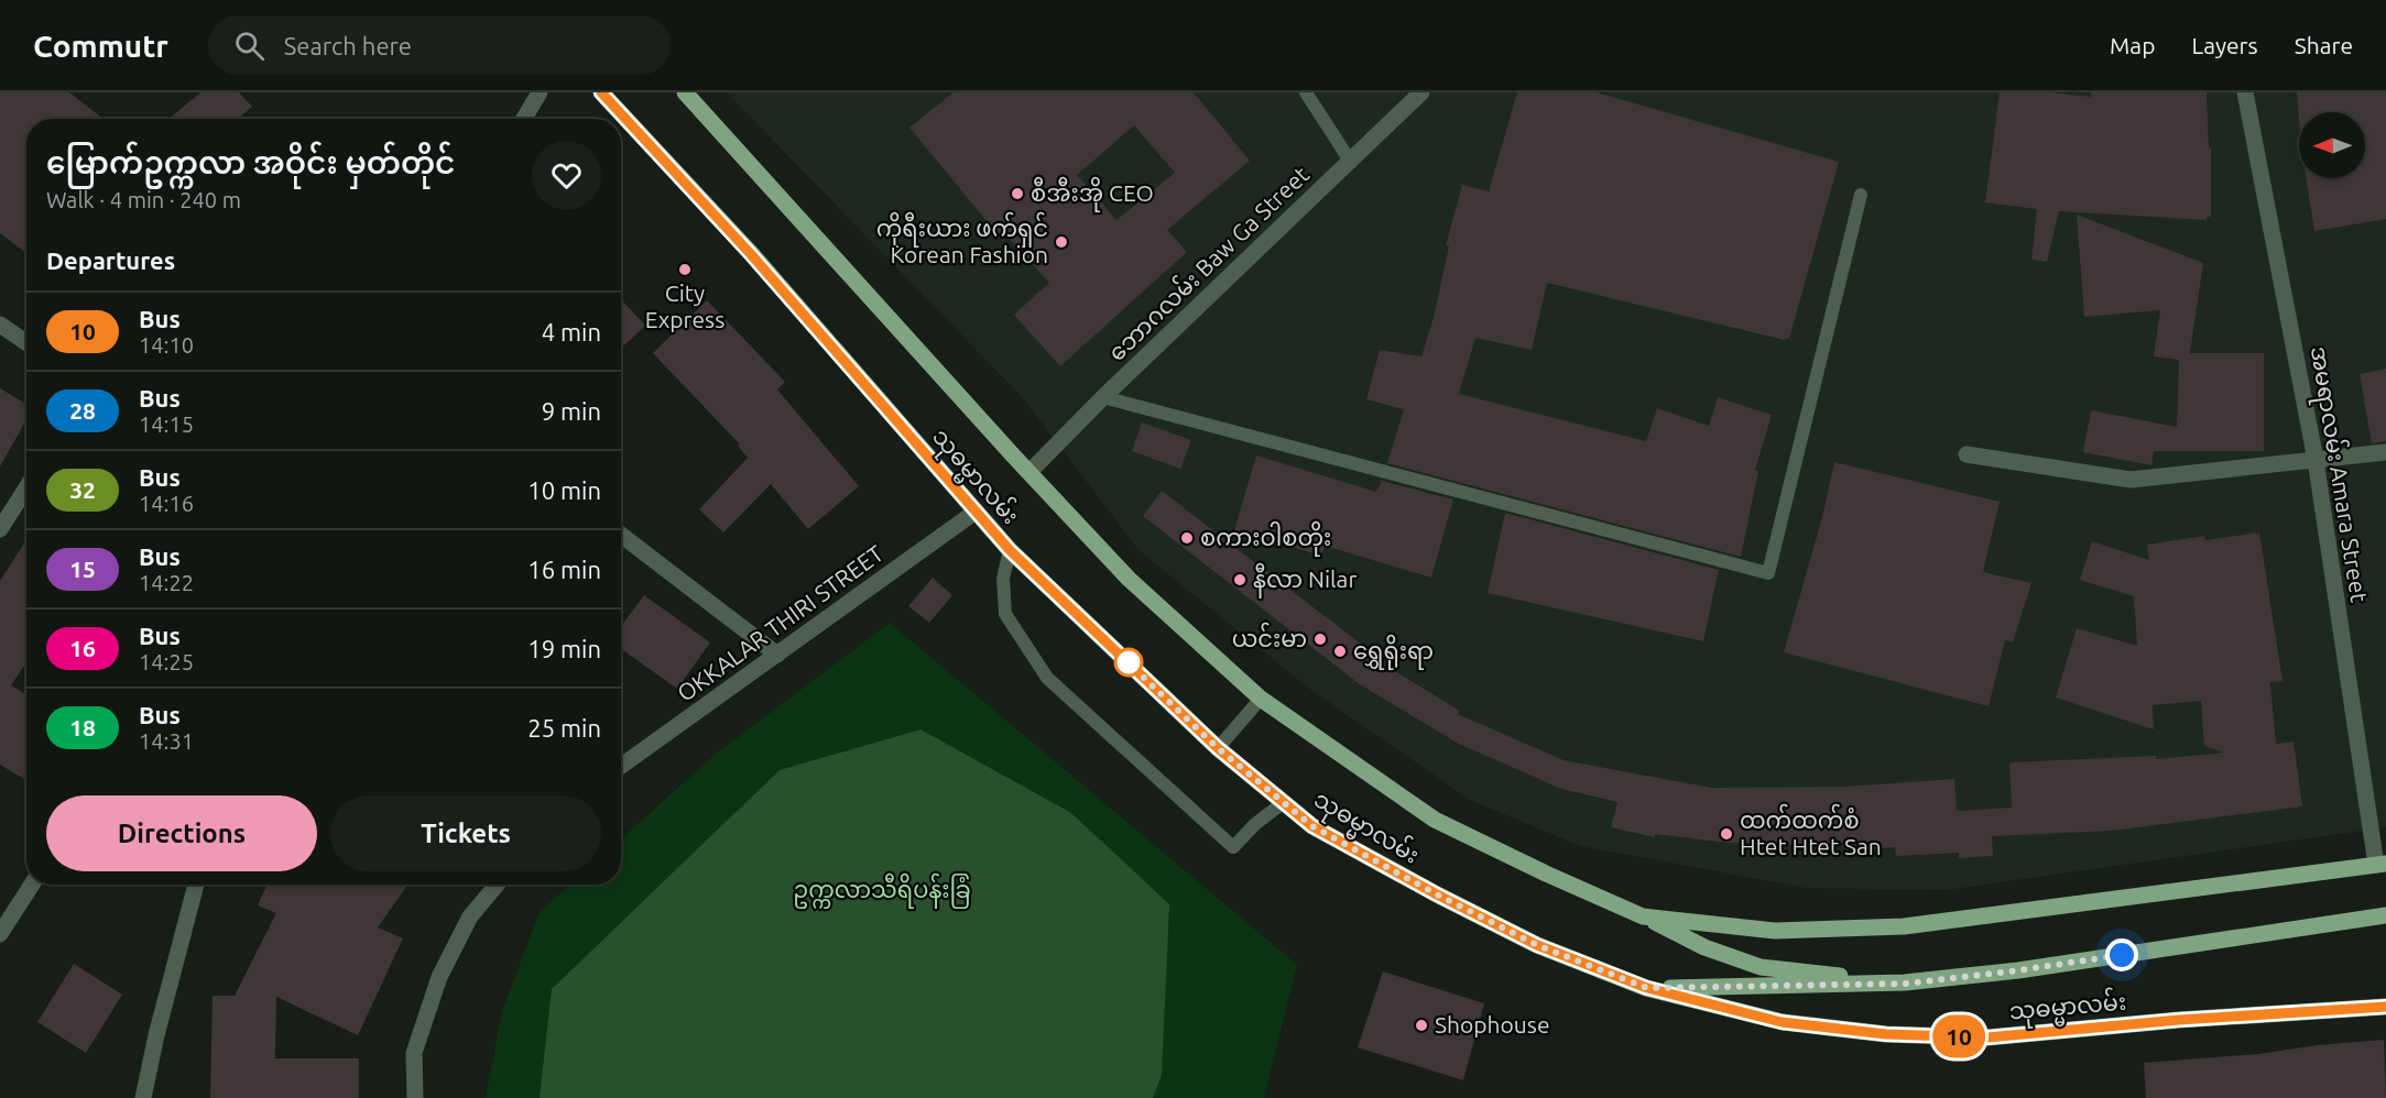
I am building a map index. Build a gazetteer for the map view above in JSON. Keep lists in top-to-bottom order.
{
  "streets": {
    "main road": ["သုဓမ္မာလမ်း"],
    "street": ["ဘောဂလမ်း Baw Ga Street", "အမရာလမ်း Amara Street", "OKKALAR THIRI STREET"]
  },
  "crossings": [
    ["ဘောဂလမ်း Baw Ga Street", "သုဓမ္မာလမ်း"],
    ["အမရာလမ်း Amara Street", "သုဓမ္မာလမ်း"],
    ["သုဓမ္မာလမ်း", "OKKALAR THIRI STREET"]
  ],
  "parks": ["ဥက္ကလာသီရိပန်းခြံ"],
  "places": [
    "စီအီးအို CEO",
    "ကိုရီးယား ဖက်ရှင် Korean Fashion",
    "City Express",
    "စကားဝါစတိုး",
    "နီလာ Nilar",
    "ယင်းမာ",
    "ရွှေရိုးရာ",
    "ထက်ထက်စံ Htet Htet San",
    "Shophouse"
  ],
  "lines": ["bus line 10"],
  "north": "left",
  "page": {
    "header": "Commutr",
    "search": "Search here",
    "nav": ["Map", "Layers", "Share"],
    "on_map": "10",
    "heading": [
      ["မြောက်ဥက္ကလာ အဝိုင်း မှတ်တိုင်", "Walk · 4 min · 240 m"],
      "Departures"
    ],
    "list": [
      {
        "mark": "10",
        "name": "Bus",
        "note": "14:10",
        "value": "4 min"
      },
      {
        "mark": "28",
        "name": "Bus",
        "note": "14:15",
        "value": "9 min"
      },
      {
        "mark": "32",
        "name": "Bus",
        "note": "14:16",
        "value": "10 min"
      },
      {
        "mark": "15",
        "name": "Bus",
        "note": "14:22",
        "value": "16 min"
      },
      {
        "mark": "16",
        "name": "Bus",
        "note": "14:25",
        "value": "19 min"
      },
      {
        "mark": "18",
        "name": "Bus",
        "note": "14:31",
        "value": "25 min"
      }
    ],
    "buttons": ["Directions", "Tickets"]
  }
}
